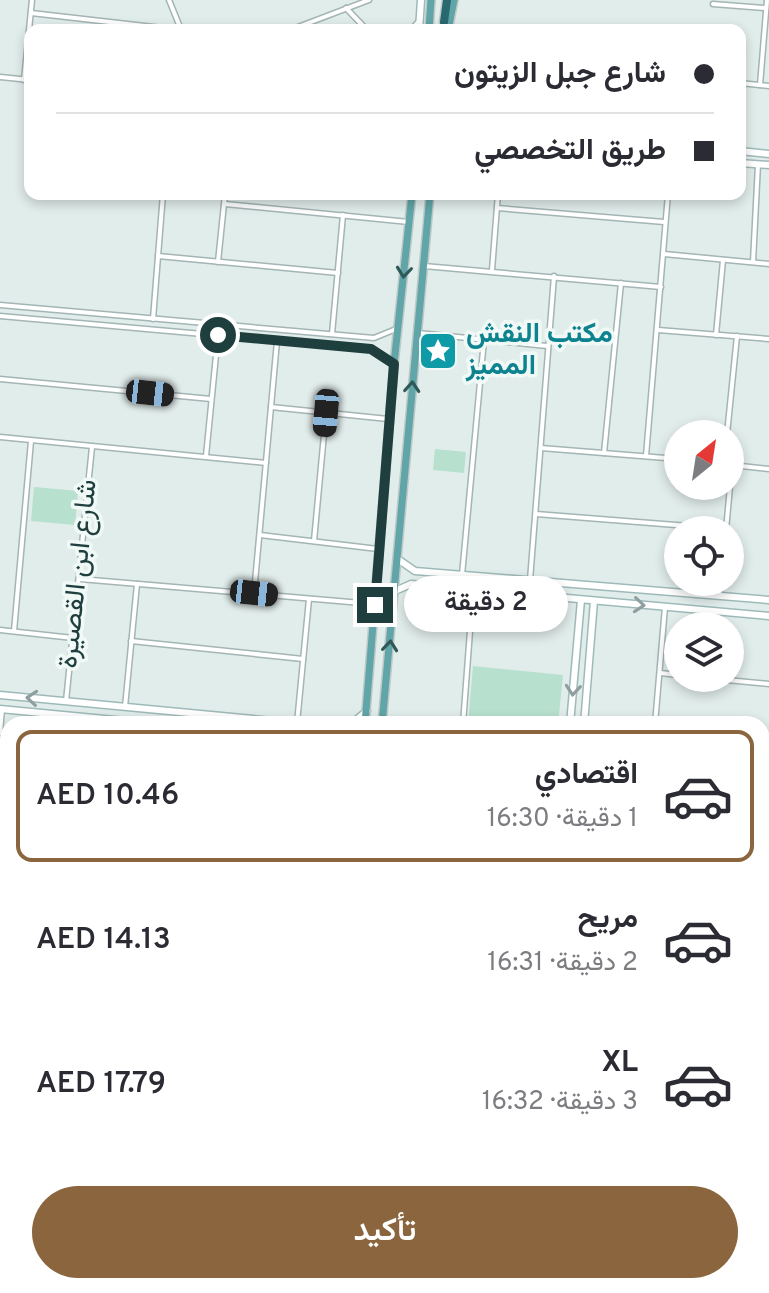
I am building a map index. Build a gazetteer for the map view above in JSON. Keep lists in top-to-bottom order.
{
  "streets": {
    "street": ["شارع ابن القصيرة"]
  },
  "places": {
    "place": ["مكتب النقش المميز"]
  },
  "north": "top right",
  "page": {
    "banner": ["شارع جبل الزيتون", "طريق التخصصي"],
    "bubble": "2 دقيقة",
    "list": [
      {
        "name": "اقتصادي",
        "note": "1 دقيقة · 16:30",
        "value": "AED 10.46"
      },
      {
        "name": "مريح",
        "note": "2 دقيقة · 16:31",
        "value": "AED 14.13"
      },
      {
        "name": "XL",
        "note": "3 دقيقة · 16:32",
        "value": "AED 17.79"
      }
    ],
    "buttons": "تأكيد"
  }
}
